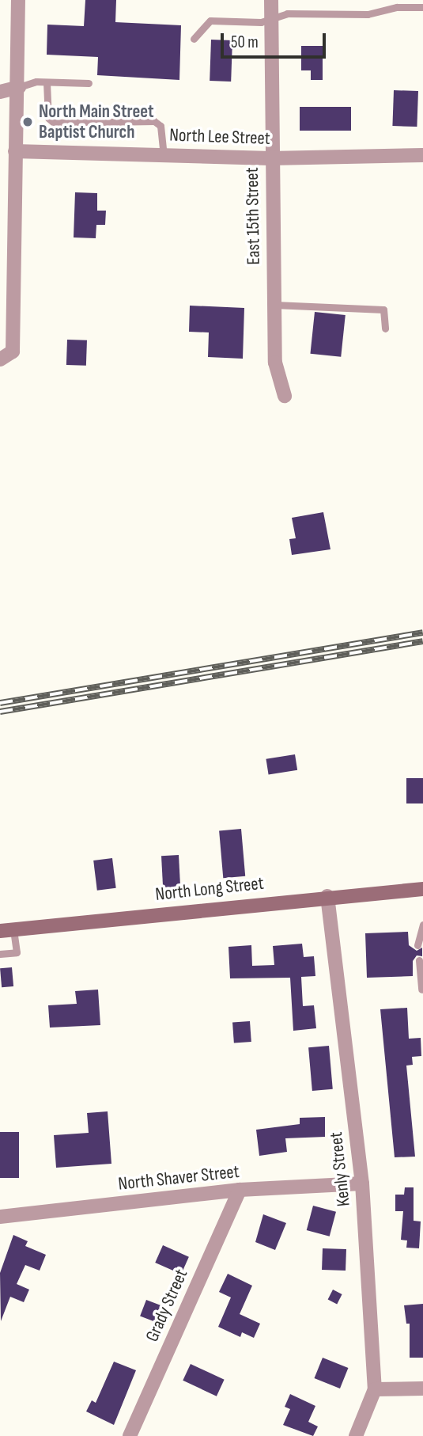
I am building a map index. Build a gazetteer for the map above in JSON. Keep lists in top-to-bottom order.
{
  "streets": {
    "street": [
      "North Lee Street",
      "East 15th Street",
      "North Long Street",
      "Kenly Street",
      "North Shaver Street",
      "Grady Street"
    ]
  },
  "crossings": [
    ["North Lee Street", "East 15th Street"],
    ["North Long Street", "Kenly Street"],
    ["Kenly Street", "North Shaver Street"],
    ["North Shaver Street", "Grady Street"]
  ],
  "places": ["North Main Street Baptist Church"],
  "scale_bar": "50 m"
}
